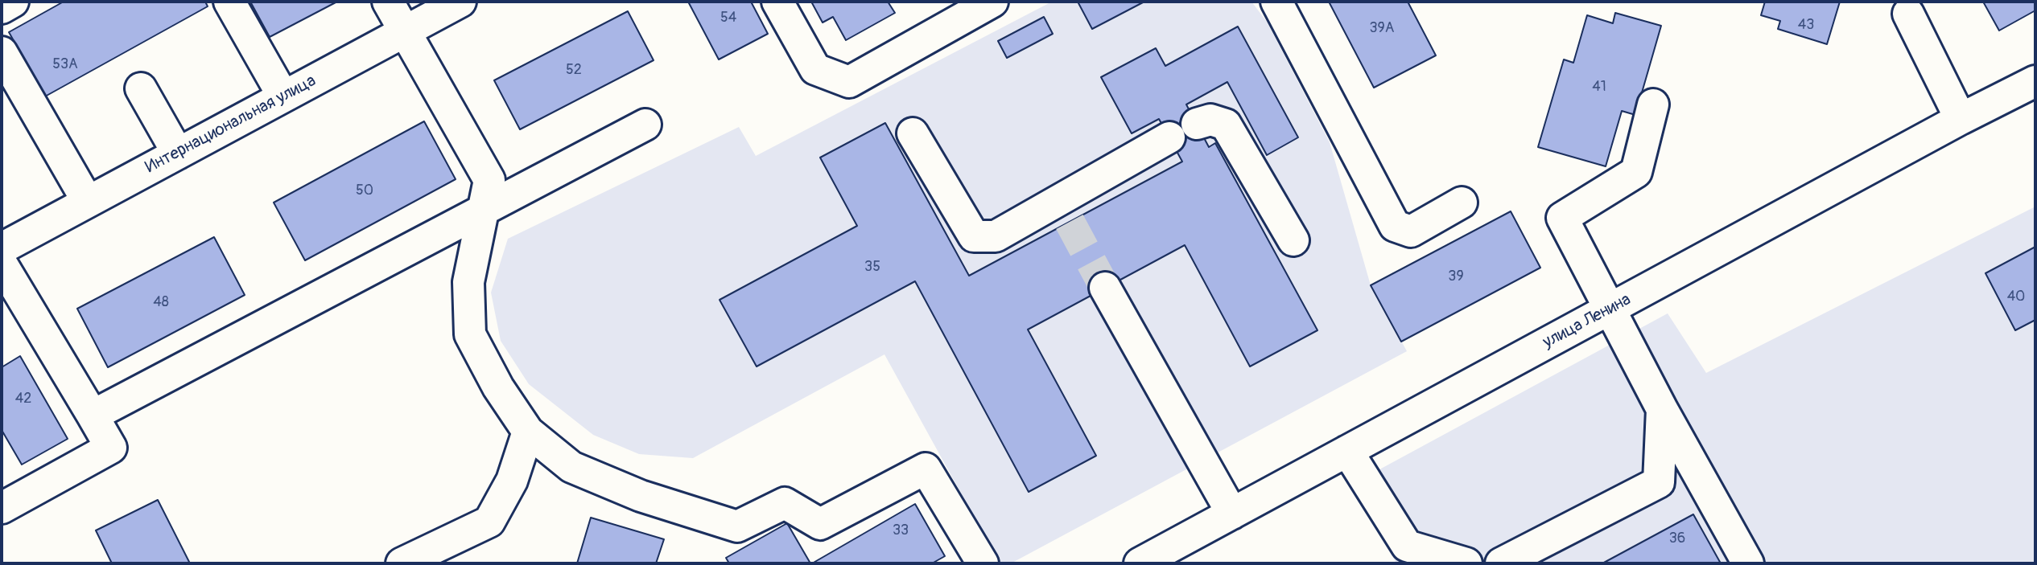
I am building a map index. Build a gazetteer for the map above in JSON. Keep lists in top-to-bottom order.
{
  "streets": {
    "street": ["Интернациональная улица", "улица Ленина"]
  },
  "house_numbers": [
    "54",
    "43",
    "39А",
    "53А",
    "52",
    "41",
    "50",
    "35",
    "39",
    "40",
    "48",
    "42",
    "33",
    "36"
  ]
}
